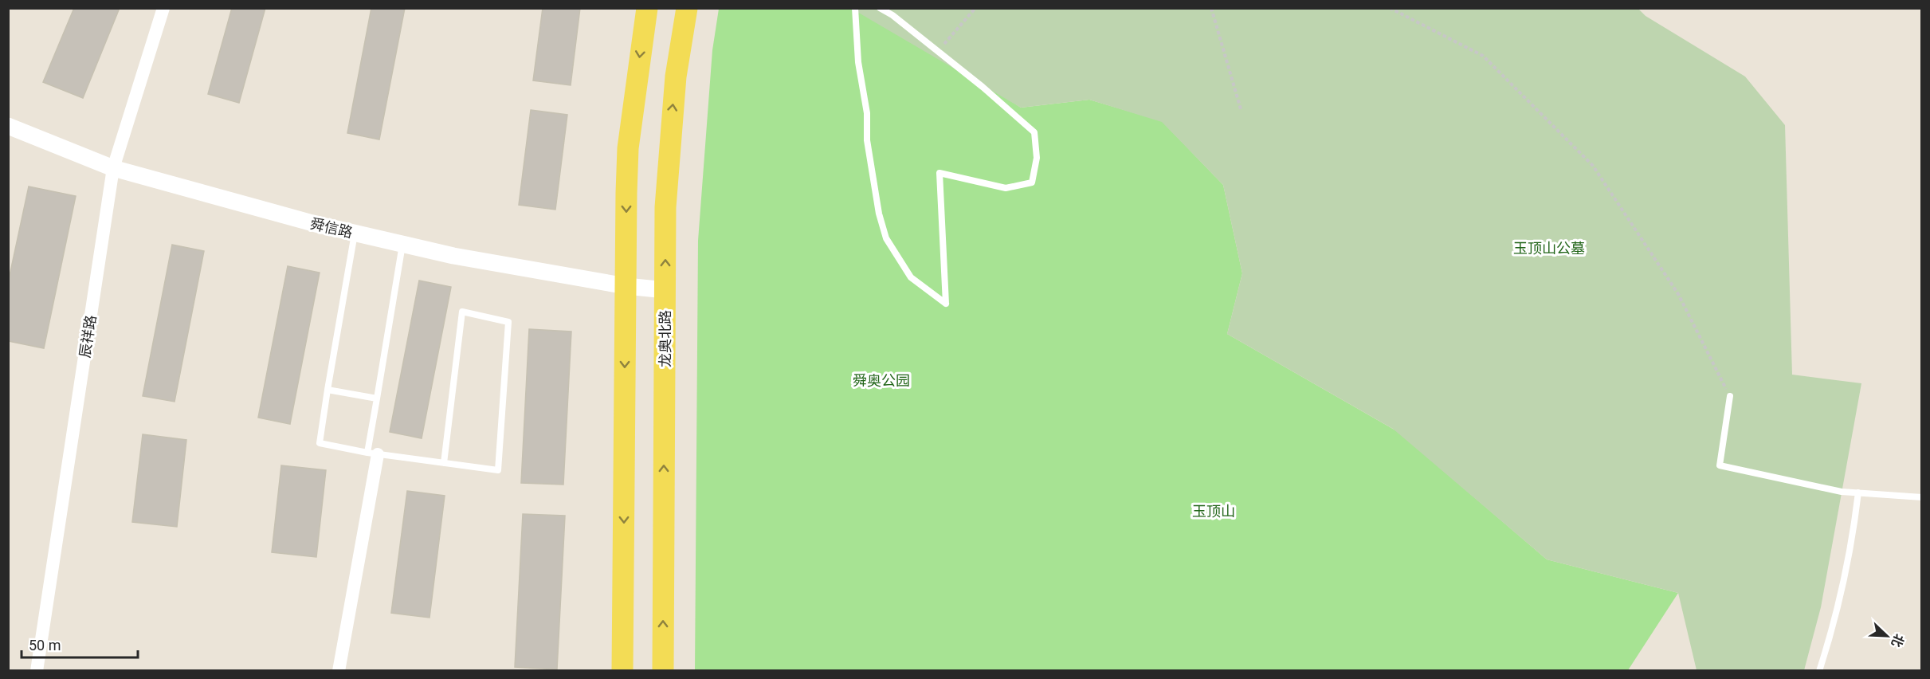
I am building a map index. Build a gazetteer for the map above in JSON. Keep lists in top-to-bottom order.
{
  "streets": {
    "main road": ["龙奥北路"],
    "street": ["舜信路", "辰祥路"]
  },
  "crossings": [
    ["舜信路", "辰祥路"],
    ["舜信路", "龙奥北路"]
  ],
  "parks": ["玉顶山公墓", "舜奥公园", "玉顶山"],
  "scale_bar": "50 m",
  "north": "bottom right"
}
